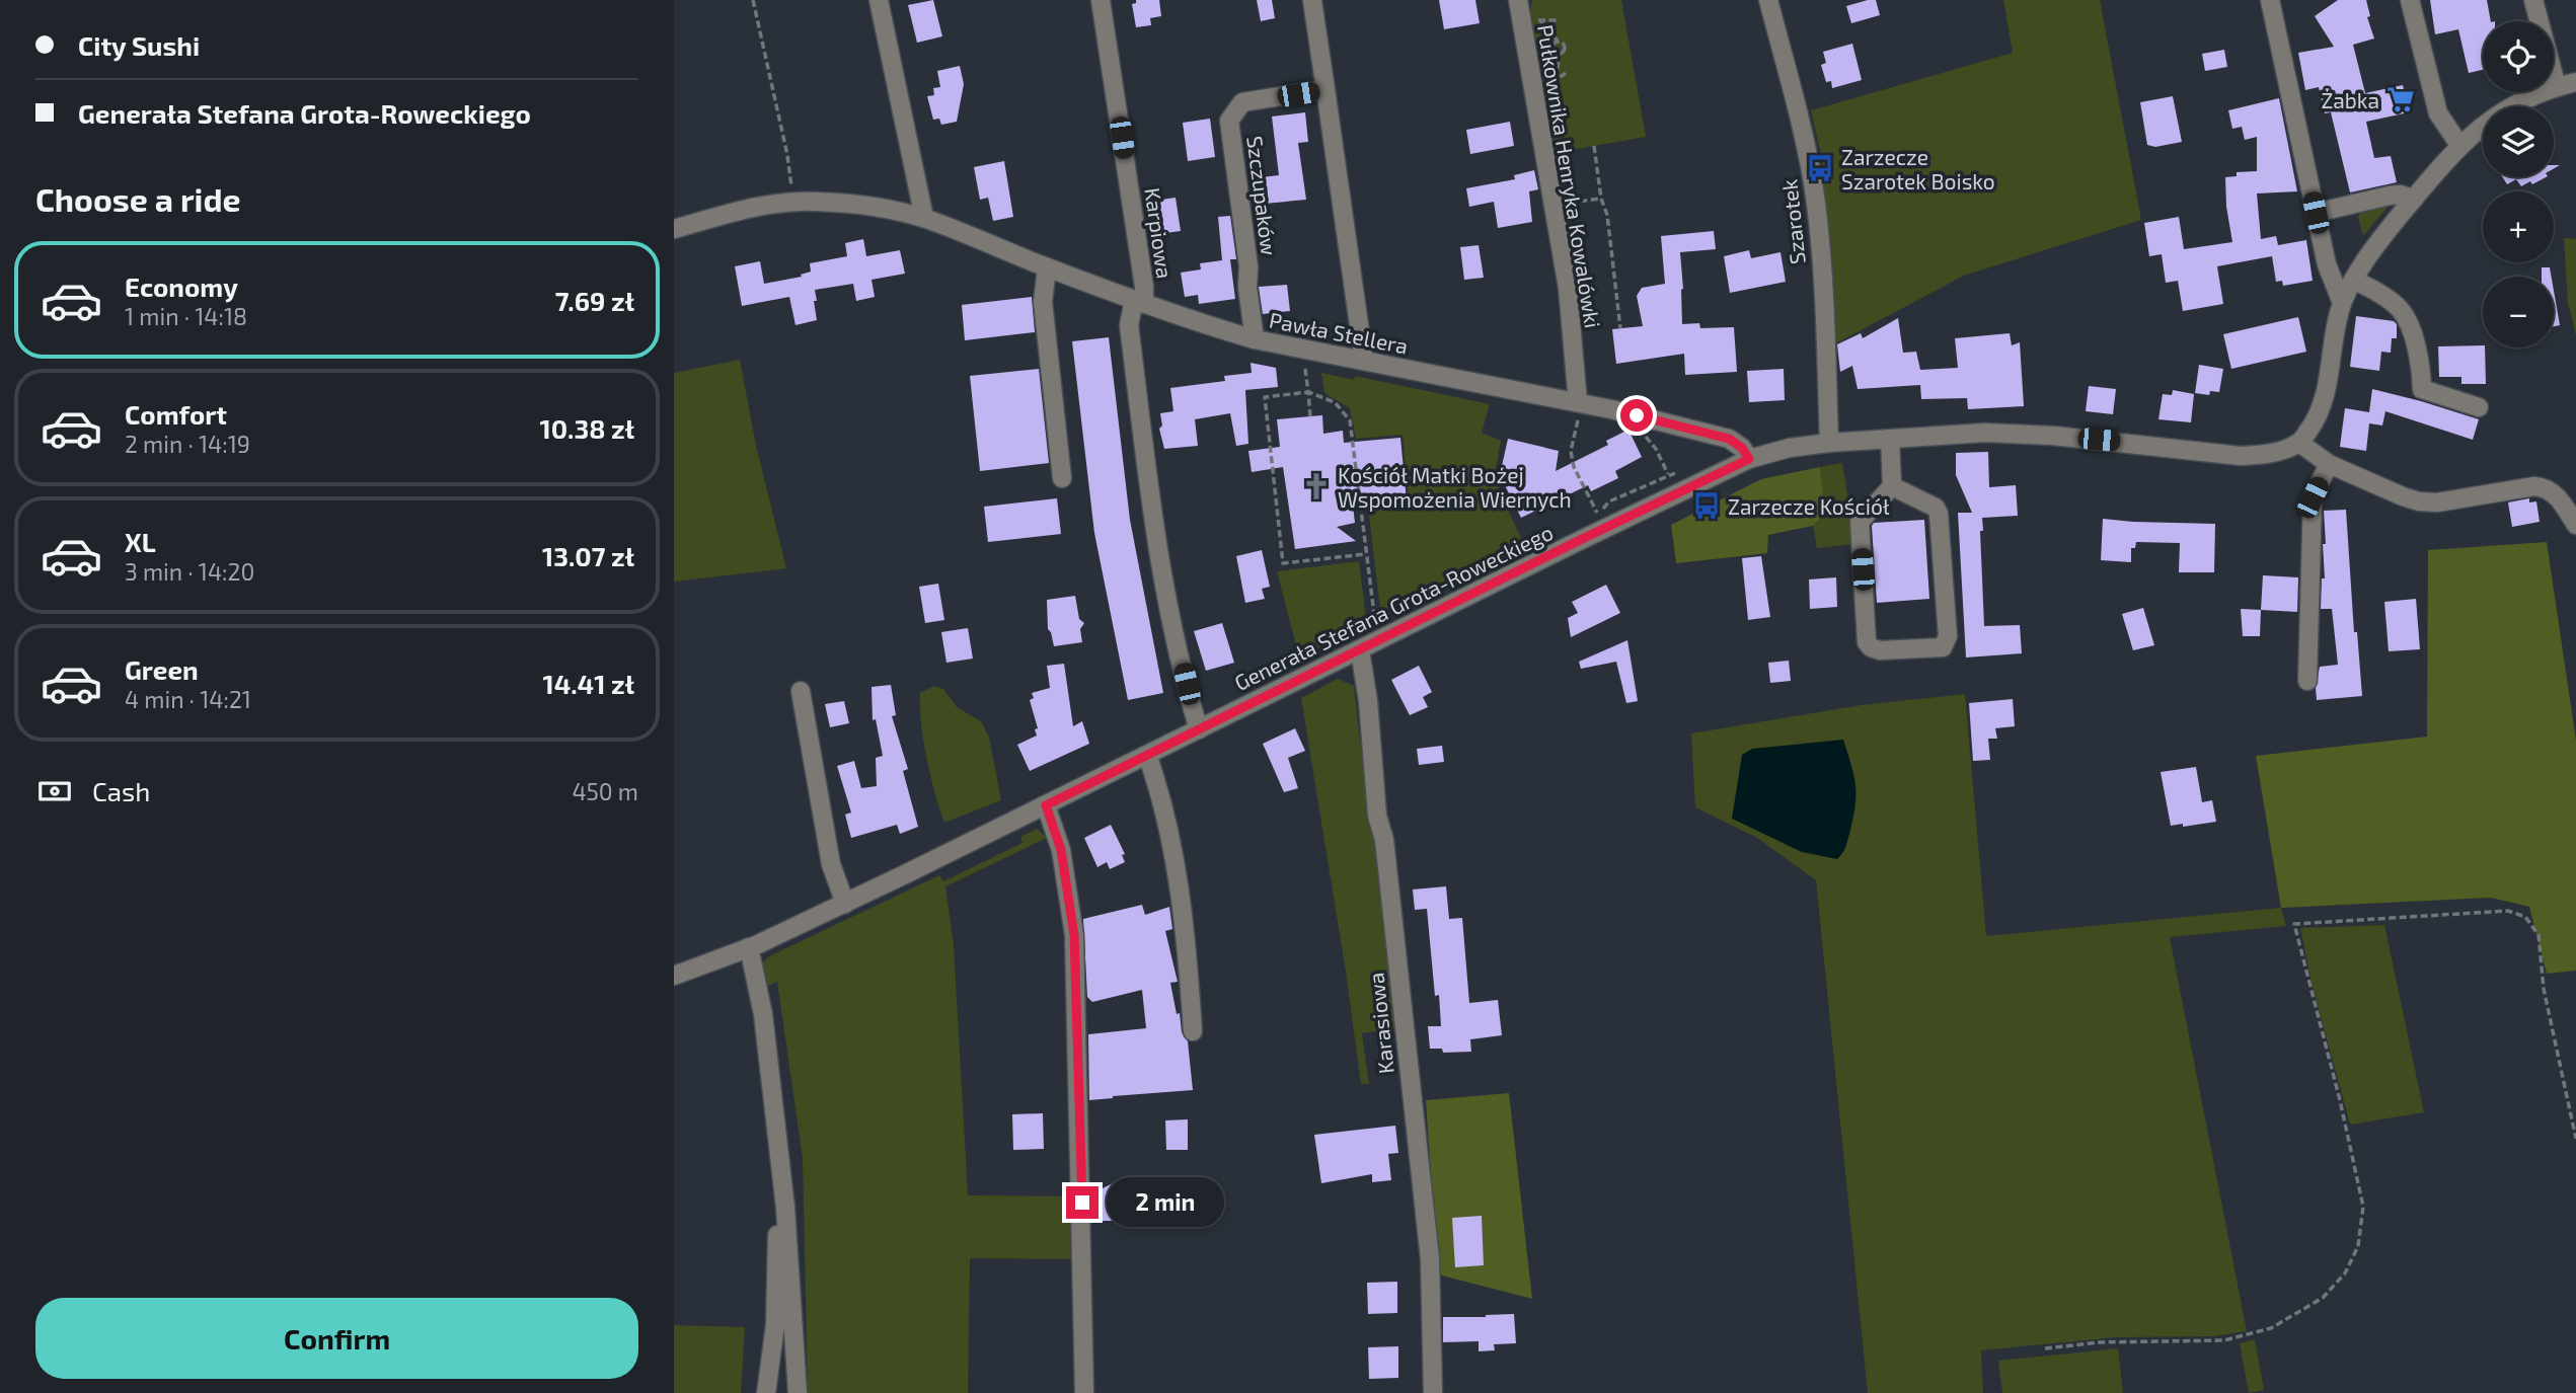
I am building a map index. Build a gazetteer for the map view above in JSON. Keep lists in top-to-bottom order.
{
  "streets": {
    "street": [
      "Pułkownika Henryka Kowalówki",
      "Szczupaków",
      "Szarotek",
      "Karpiowa",
      "Pawła Stellera",
      "Generała Stefana Grota-Roweckiego",
      "Karasiowa"
    ]
  },
  "crossings": [
    ["Pułkownika Henryka Kowalówki", "Pawła Stellera"],
    ["Szczupaków", "Pawła Stellera"],
    ["Szarotek", "Generała Stefana Grota-Roweckiego"],
    ["Karpiowa", "Pawła Stellera"],
    ["Karpiowa", "Generała Stefana Grota-Roweckiego"],
    ["Pawła Stellera", "Generała Stefana Grota-Roweckiego"],
    ["Generała Stefana Grota-Roweckiego", "Karasiowa"]
  ],
  "places": {
    "supermarket": ["Żabka"],
    "bus stop": ["Zarzecze Szarotek Boisko", "Zarzecze Kościół"],
    "church": ["Kościół Matki Bożej Wspomożenia Wiernych"]
  },
  "page": {
    "banner": ["City Sushi", "Generała Stefana Grota-Roweckiego"],
    "map_buttons": ["+", "−"],
    "heading": "Choose a ride",
    "list": [
      {
        "name": "Economy",
        "note": "1 min · 14:18",
        "value": "7.69 zł"
      },
      {
        "name": "Comfort",
        "note": "2 min · 14:19",
        "value": "10.38 zł"
      },
      {
        "name": "XL",
        "note": "3 min · 14:20",
        "value": "13.07 zł"
      },
      {
        "name": "Green",
        "note": "4 min · 14:21",
        "value": "14.41 zł"
      }
    ],
    "pay": ["Cash", "450 m"],
    "bubble": "2 min",
    "buttons": "Confirm"
  }
}
